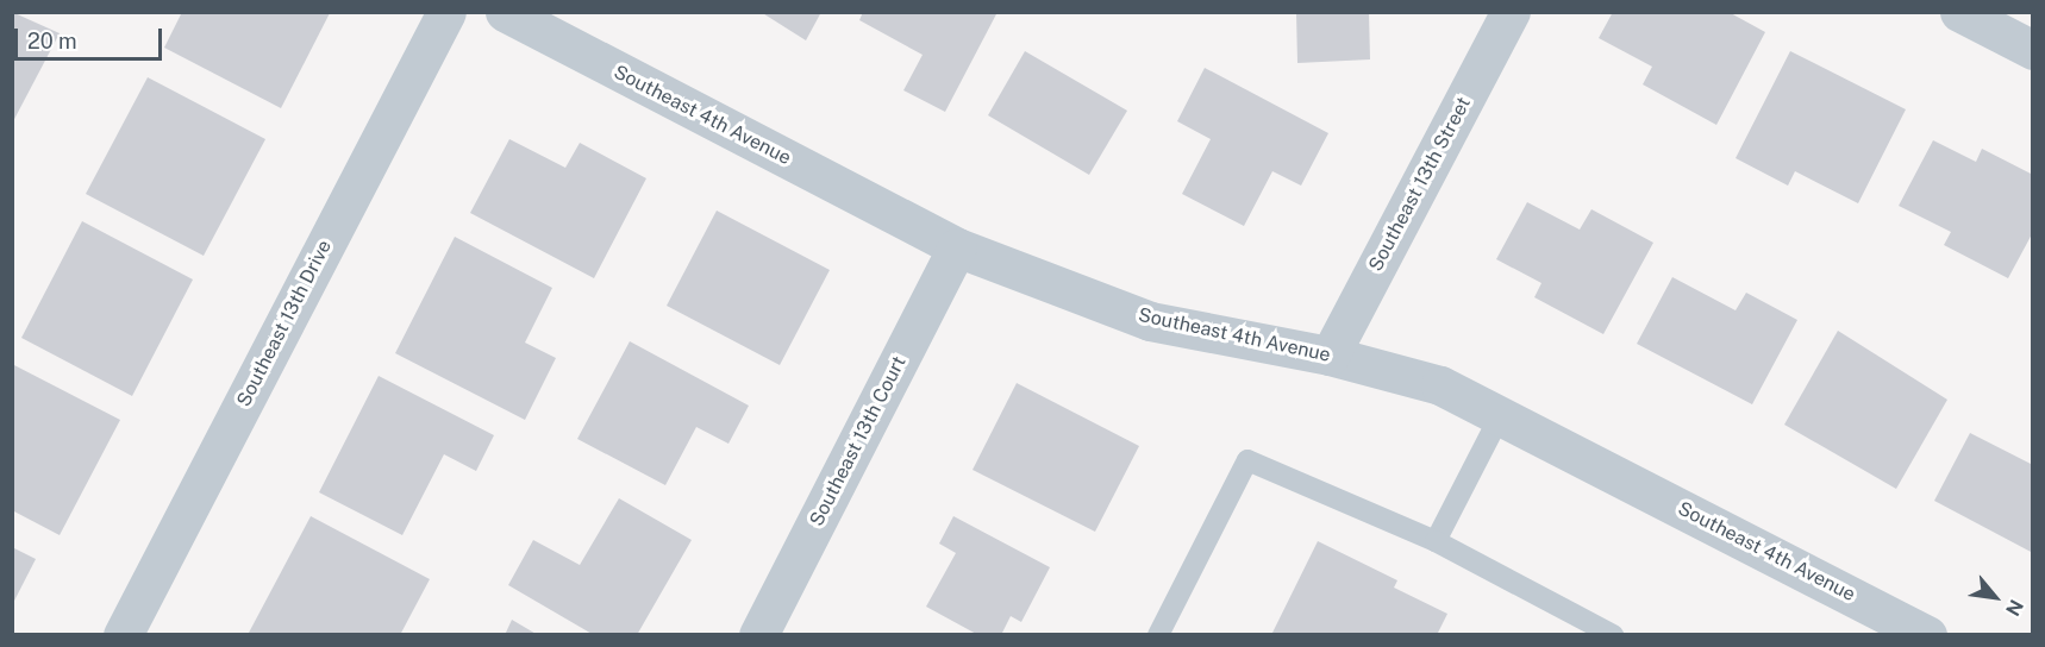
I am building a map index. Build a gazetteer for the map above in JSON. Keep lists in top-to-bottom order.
{
  "streets": {
    "street": [
      "Southeast 4th Avenue",
      "Southeast 13th Street",
      "Southeast 13th Drive",
      "Southeast 13th Court"
    ]
  },
  "crossings": [
    ["Southeast 4th Avenue", "Southeast 13th Street"],
    ["Southeast 4th Avenue", "Southeast 13th Court"]
  ],
  "scale_bar": "20 m",
  "north": "bottom right"
}
